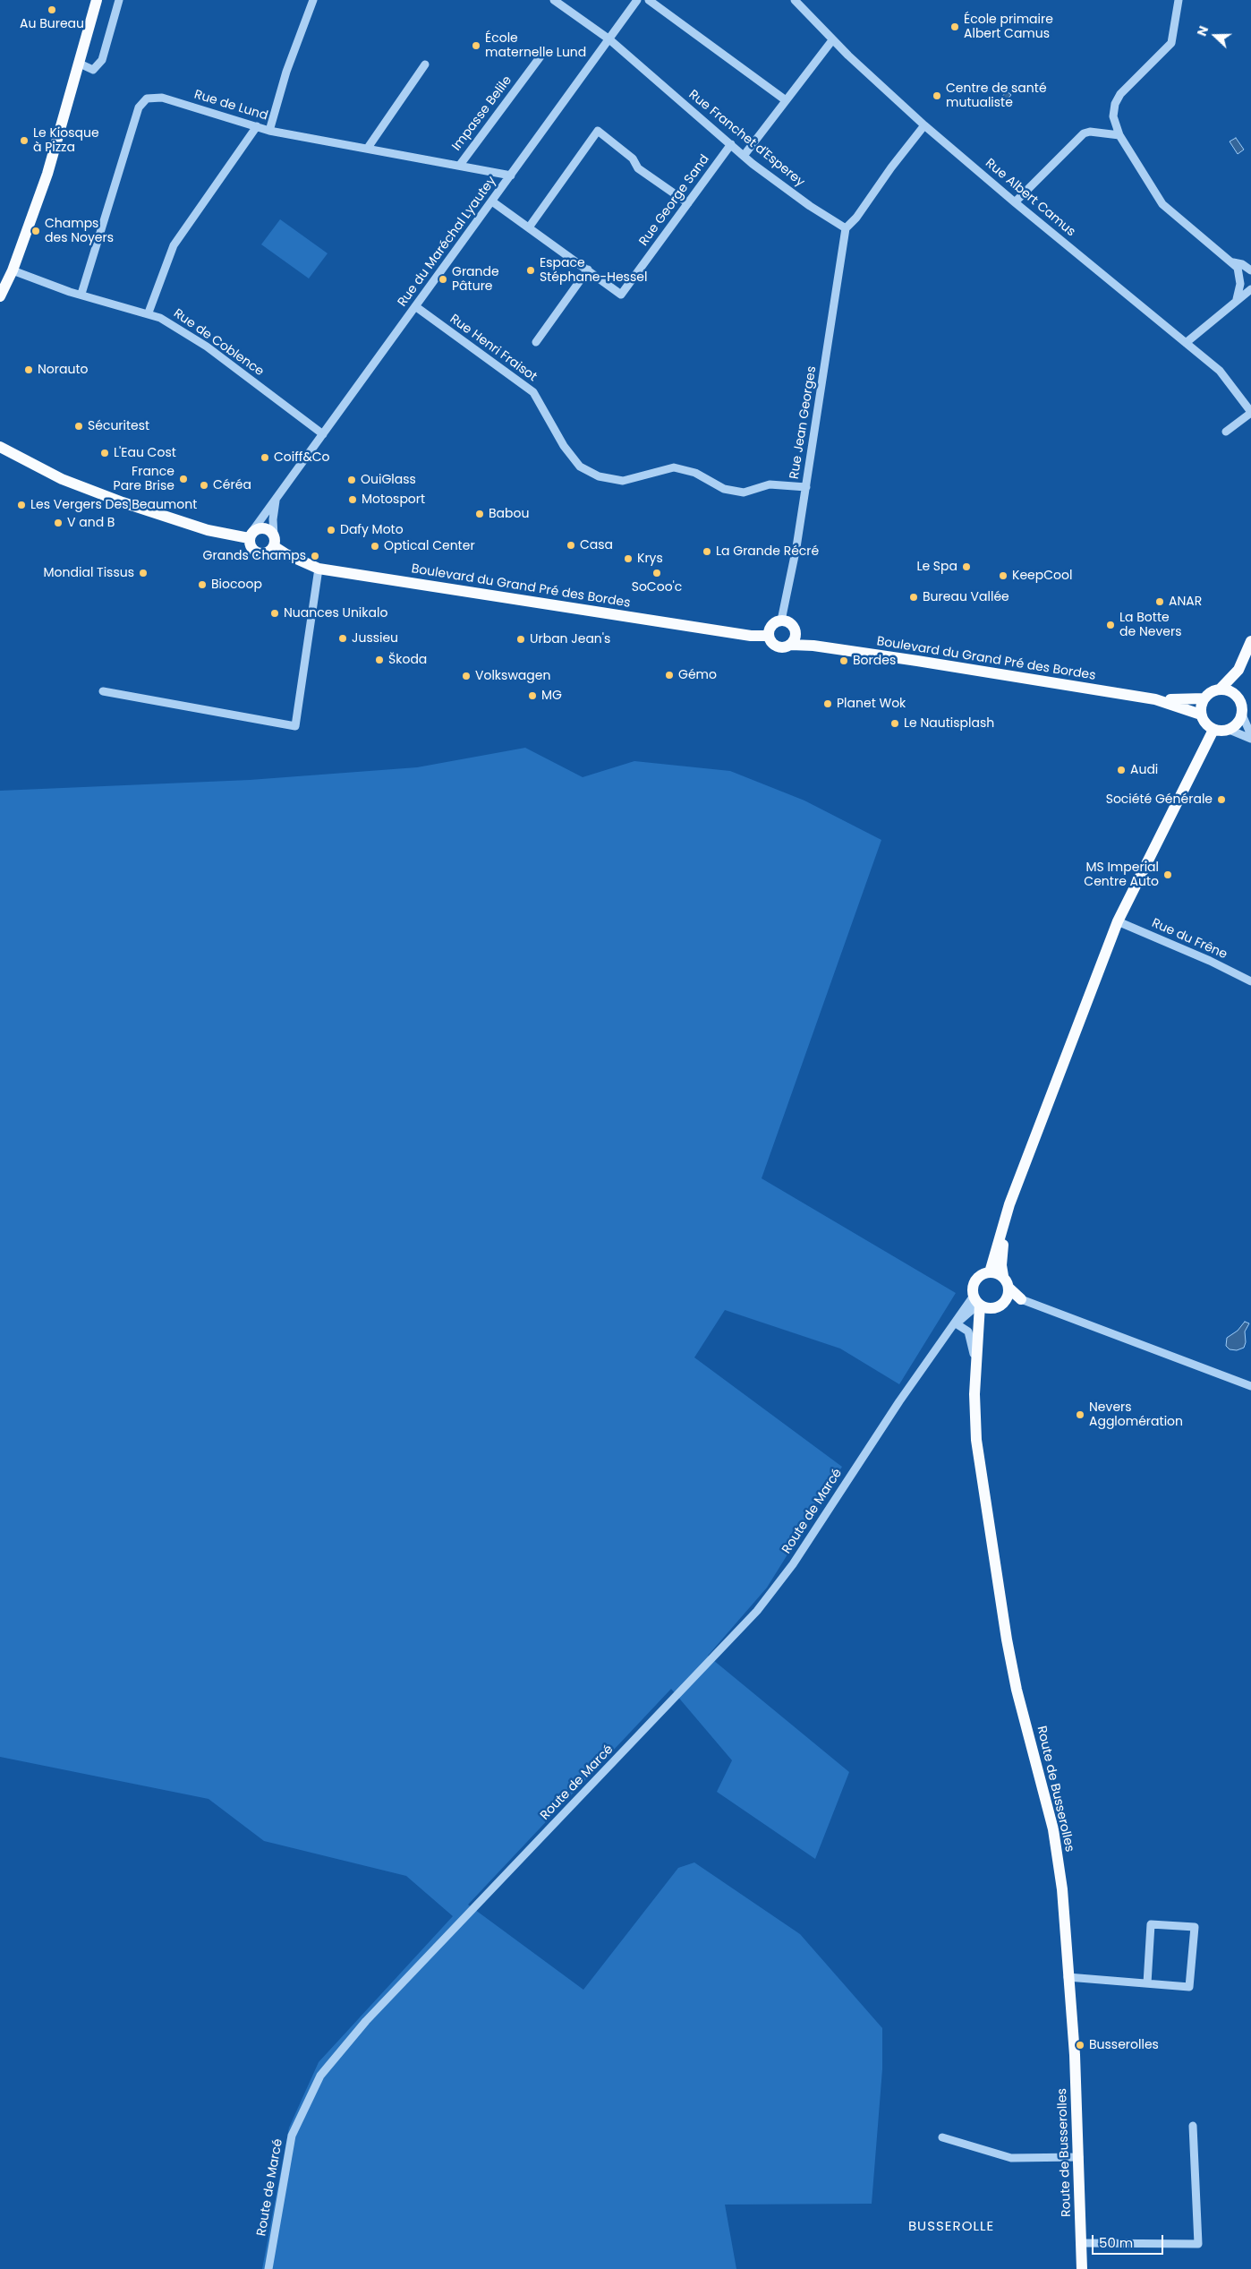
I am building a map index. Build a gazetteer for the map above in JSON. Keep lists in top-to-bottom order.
{
  "streets": {
    "main road": ["Boulevard du Grand Pré des Bordes", "Route de Busserolles"],
    "street": [
      "Rue de Lund",
      "Impasse Belile",
      "Rue Franchet d'Esperey",
      "Rue Albert Camus",
      "Rue George Sand",
      "Rue du Maréchal Lyautey",
      "Rue de Coblence",
      "Rue Henri Fraisot",
      "Rue Jean Georges",
      "Rue du Frêne",
      "Route de Marcé"
    ]
  },
  "crossings": [
    ["Rue de Lund", "Impasse Belile"],
    ["Rue de Lund", "Rue du Maréchal Lyautey"],
    ["Rue de Lund", "Rue de Coblence"],
    ["Rue Franchet d'Esperey", "Rue George Sand"],
    ["Rue Franchet d'Esperey", "Rue du Maréchal Lyautey"],
    ["Rue Franchet d'Esperey", "Rue Jean Georges"],
    ["Rue George Sand", "Rue du Maréchal Lyautey"],
    ["Rue du Maréchal Lyautey", "Rue de Coblence"],
    ["Rue du Maréchal Lyautey", "Rue Henri Fraisot"],
    ["Rue du Maréchal Lyautey", "Boulevard du Grand Pré des Bordes"],
    ["Rue Henri Fraisot", "Rue Jean Georges"],
    ["Rue Jean Georges", "Boulevard du Grand Pré des Bordes"],
    ["Route de Marcé", "Route de Busserolles"]
  ],
  "districts": ["BUSSEROLLE"],
  "places": [
    "Au Bureau",
    "École primaire Albert Camus",
    "École maternelle Lund",
    "Centre de santé mutualiste",
    "Le Kiosque à Pizza",
    "Champs des Noyers",
    "Espace Stéphane-Hessel",
    "Grande Pâture",
    "Norauto",
    "Sécuritest",
    "L'Eau Cost",
    "Coiff&Co",
    "France Pare Brise",
    "OuiGlass",
    "Céréa",
    "Motosport",
    "Les Vergers Des Beaumont",
    "Babou",
    "V and B",
    "Dafy Moto",
    "Casa",
    "Optical Center",
    "La Grande Récré",
    "Grands Champs",
    "Krys",
    "Le Spa",
    "Mondial Tissus",
    "SoCoo'c",
    "KeepCool",
    "Biocoop",
    "Bureau Vallée",
    "ANAR",
    "Nuances Unikalo",
    "La Botte de Nevers",
    "Jussieu",
    "Urban Jean's",
    "Škoda",
    "Bordes",
    "Gémo",
    "Volkswagen",
    "MG",
    "Planet Wok",
    "Le Nautisplash",
    "Audi",
    "Société Générale",
    "MS Imperial Centre Auto",
    "Nevers Agglomération",
    "Busserolles"
  ],
  "scale_bar": "50 m",
  "north": "left"
}
